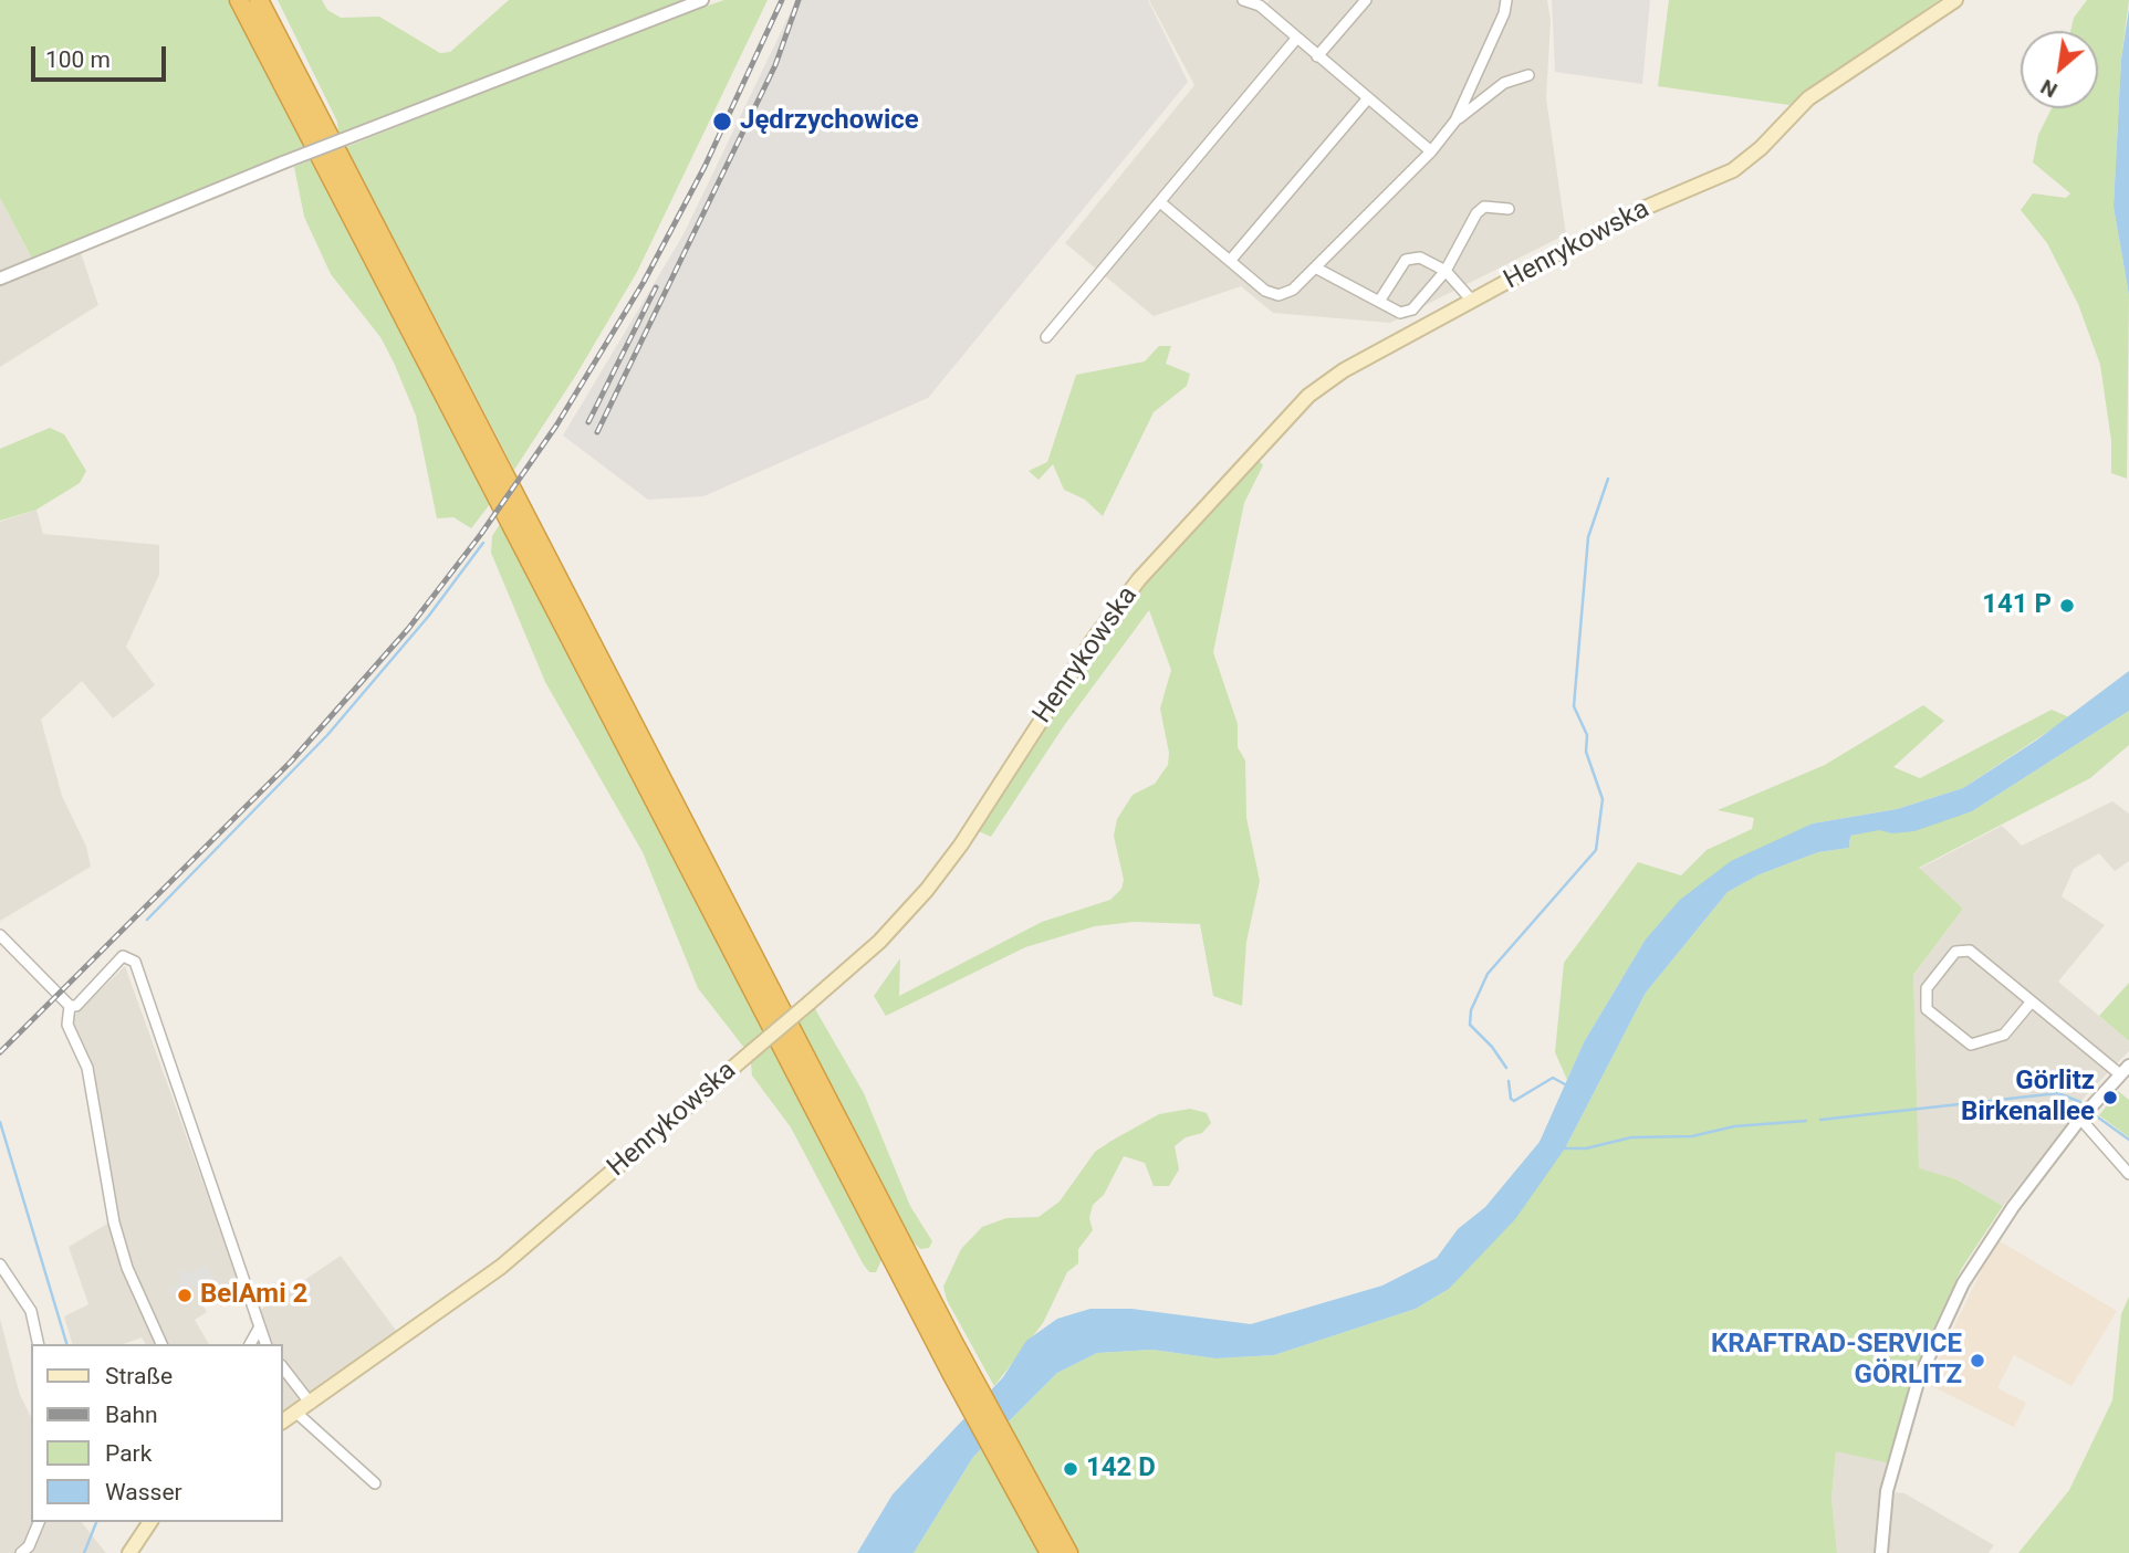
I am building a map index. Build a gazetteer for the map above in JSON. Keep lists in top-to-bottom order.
{
  "streets": {
    "main road": ["Henrykowska"]
  },
  "places": [
    "Jędrzychowice",
    "141 P",
    "Görlitz Birkenallee",
    "BelAmi 2",
    "KRAFTRAD-SERVICE GÖRLITZ",
    "142 D"
  ],
  "legend": [
    "Straße",
    "Bahn",
    "Park",
    "Wasser"
  ],
  "scale_bar": "100 m",
  "north": "bottom left"
}
